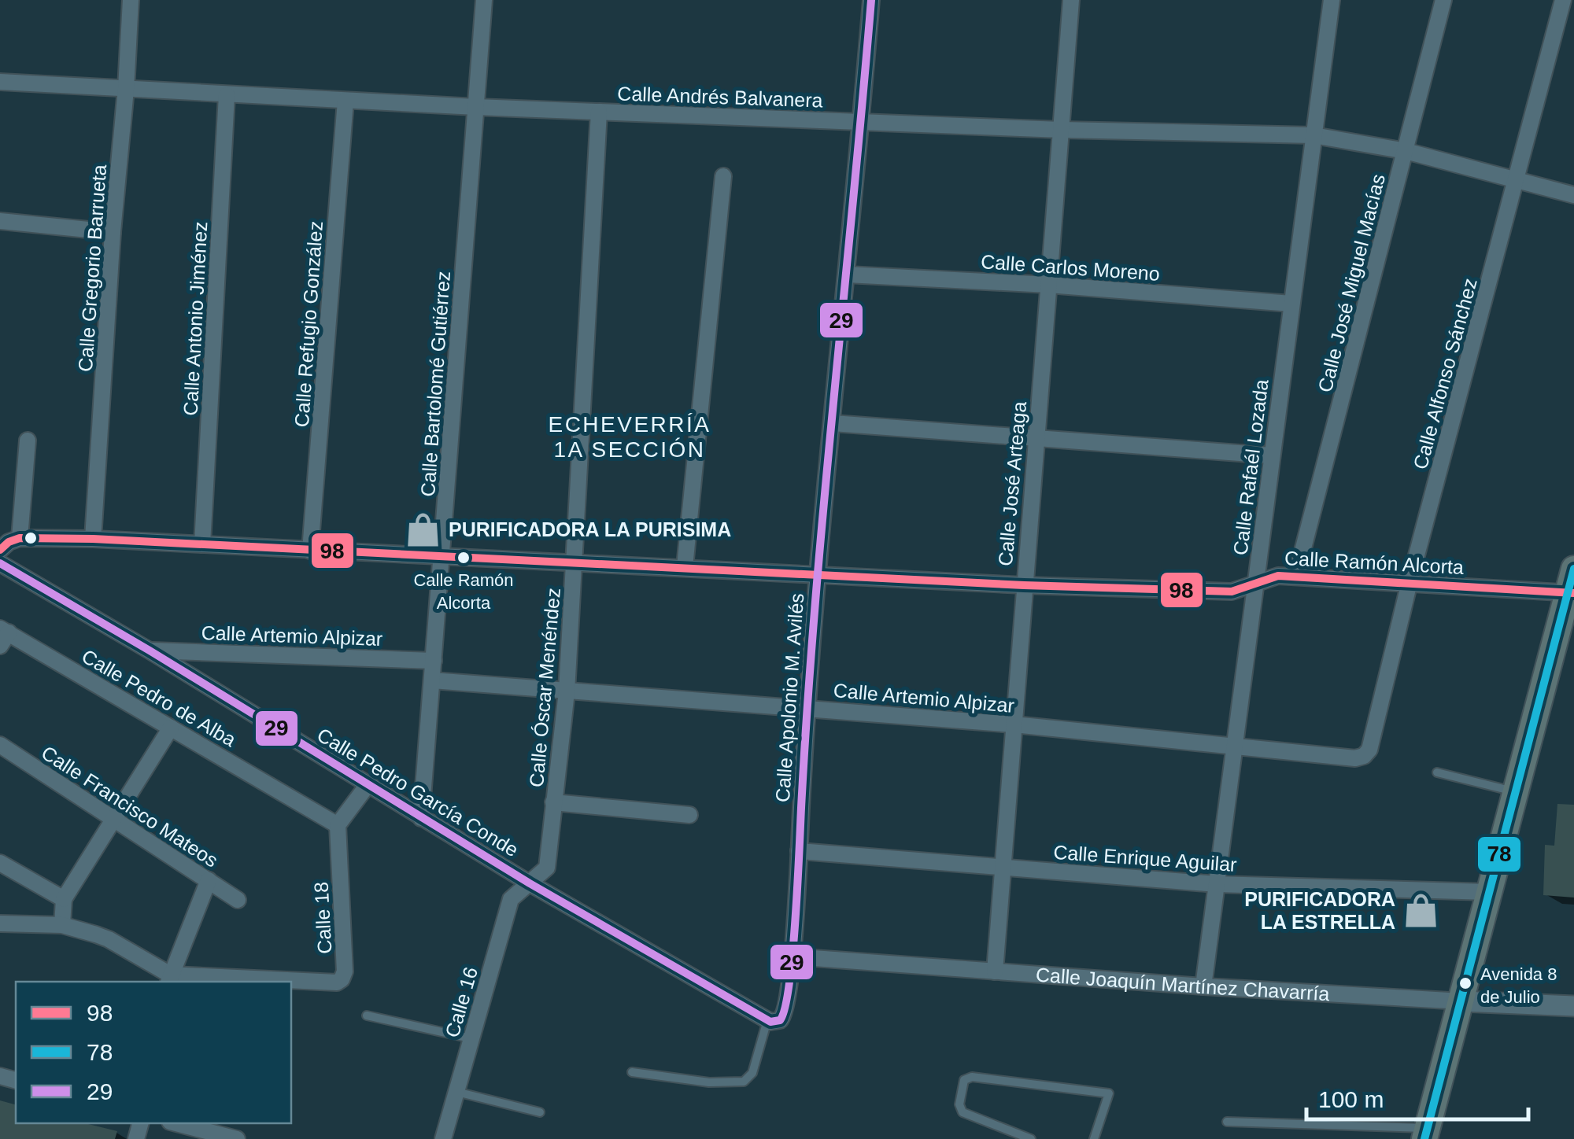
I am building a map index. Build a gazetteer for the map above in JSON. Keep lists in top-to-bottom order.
{
  "streets": {
    "street": [
      "Calle Andrés Balvanera",
      "Calle Carlos Moreno",
      "Calle Gregorio Barrueta",
      "Calle José Miguel Macías",
      "Calle Antonio Jiménez",
      "Calle Refugio González",
      "Calle Alfonso Sánchez",
      "Calle Bartolomé Gutiérrez",
      "Calle Rafaél Lozada",
      "Calle José Arteaga",
      "Calle Ramón Alcorta",
      "Calle Artemio Alpizar",
      "Calle Óscar Menéndez",
      "Calle Pedro de Alba",
      "Calle Apolonio M. Avilés",
      "Calle Pedro García Conde",
      "Calle Francisco Mateos",
      "Calle Enrique Aguilar",
      "Calle 18",
      "Calle Joaquín Martínez Chavarría",
      "Calle 16"
    ]
  },
  "crossings": [
    ["Calle Andrés Balvanera", "Calle Gregorio Barrueta"],
    ["Calle Andrés Balvanera", "Calle José Miguel Macías"],
    ["Calle Andrés Balvanera", "Calle Antonio Jiménez"],
    ["Calle Andrés Balvanera", "Calle Refugio González"],
    ["Calle Andrés Balvanera", "Calle Alfonso Sánchez"],
    ["Calle Andrés Balvanera", "Calle Bartolomé Gutiérrez"],
    ["Calle Andrés Balvanera", "Calle Rafaél Lozada"],
    ["Calle Andrés Balvanera", "Calle José Arteaga"],
    ["Calle Andrés Balvanera", "Calle Óscar Menéndez"],
    ["Calle Andrés Balvanera", "Calle Apolonio M. Avilés"],
    ["Calle Carlos Moreno", "Calle Rafaél Lozada"],
    ["Calle Carlos Moreno", "Calle José Arteaga"],
    ["Calle Carlos Moreno", "Calle Apolonio M. Avilés"],
    ["Calle Gregorio Barrueta", "Calle Ramón Alcorta"],
    ["Calle José Miguel Macías", "Calle Ramón Alcorta"],
    ["Calle Antonio Jiménez", "Calle Ramón Alcorta"],
    ["Calle Refugio González", "Calle Ramón Alcorta"],
    ["Calle Alfonso Sánchez", "Calle Ramón Alcorta"],
    ["Calle Alfonso Sánchez", "Calle Artemio Alpizar"],
    ["Calle Bartolomé Gutiérrez", "Calle Ramón Alcorta"],
    ["Calle Bartolomé Gutiérrez", "Calle Artemio Alpizar"],
    ["Calle Bartolomé Gutiérrez", "Calle Pedro García Conde"],
    ["Calle Rafaél Lozada", "Calle Ramón Alcorta"],
    ["Calle Rafaél Lozada", "Calle Artemio Alpizar"],
    ["Calle Rafaél Lozada", "Calle Enrique Aguilar"],
    ["Calle Rafaél Lozada", "Calle Joaquín Martínez Chavarría"],
    ["Calle José Arteaga", "Calle Ramón Alcorta"],
    ["Calle José Arteaga", "Calle Artemio Alpizar"],
    ["Calle José Arteaga", "Calle Enrique Aguilar"],
    ["Calle José Arteaga", "Calle Joaquín Martínez Chavarría"],
    ["Calle Ramón Alcorta", "Calle Óscar Menéndez"],
    ["Calle Ramón Alcorta", "Calle Apolonio M. Avilés"],
    ["Calle Artemio Alpizar", "Calle Óscar Menéndez"],
    ["Calle Artemio Alpizar", "Calle Apolonio M. Avilés"],
    ["Calle Artemio Alpizar", "Calle Pedro García Conde"],
    ["Calle Óscar Menéndez", "Calle Pedro García Conde"],
    ["Calle Óscar Menéndez", "Calle 16"],
    ["Calle Pedro de Alba", "Calle 18"],
    ["Calle Apolonio M. Avilés", "Calle Pedro García Conde"],
    ["Calle Apolonio M. Avilés", "Calle Enrique Aguilar"],
    ["Calle Apolonio M. Avilés", "Calle Joaquín Martínez Chavarría"],
    ["Calle Pedro García Conde", "Calle 16"]
  ],
  "districts": ["ECHEVERRÍA 1A SECCIÓN"],
  "places": {
    "shop": ["PURIFICADORA LA PURISIMA", "PURIFICADORA LA ESTRELLA"],
    "other": ["Calle Ramón Alcorta", "Avenida 8 de Julio"]
  },
  "lines": ["transit line 29", "transit line 98", "transit line 78"],
  "legend": ["98", "78", "29"],
  "scale_bar": "100 m"
}
